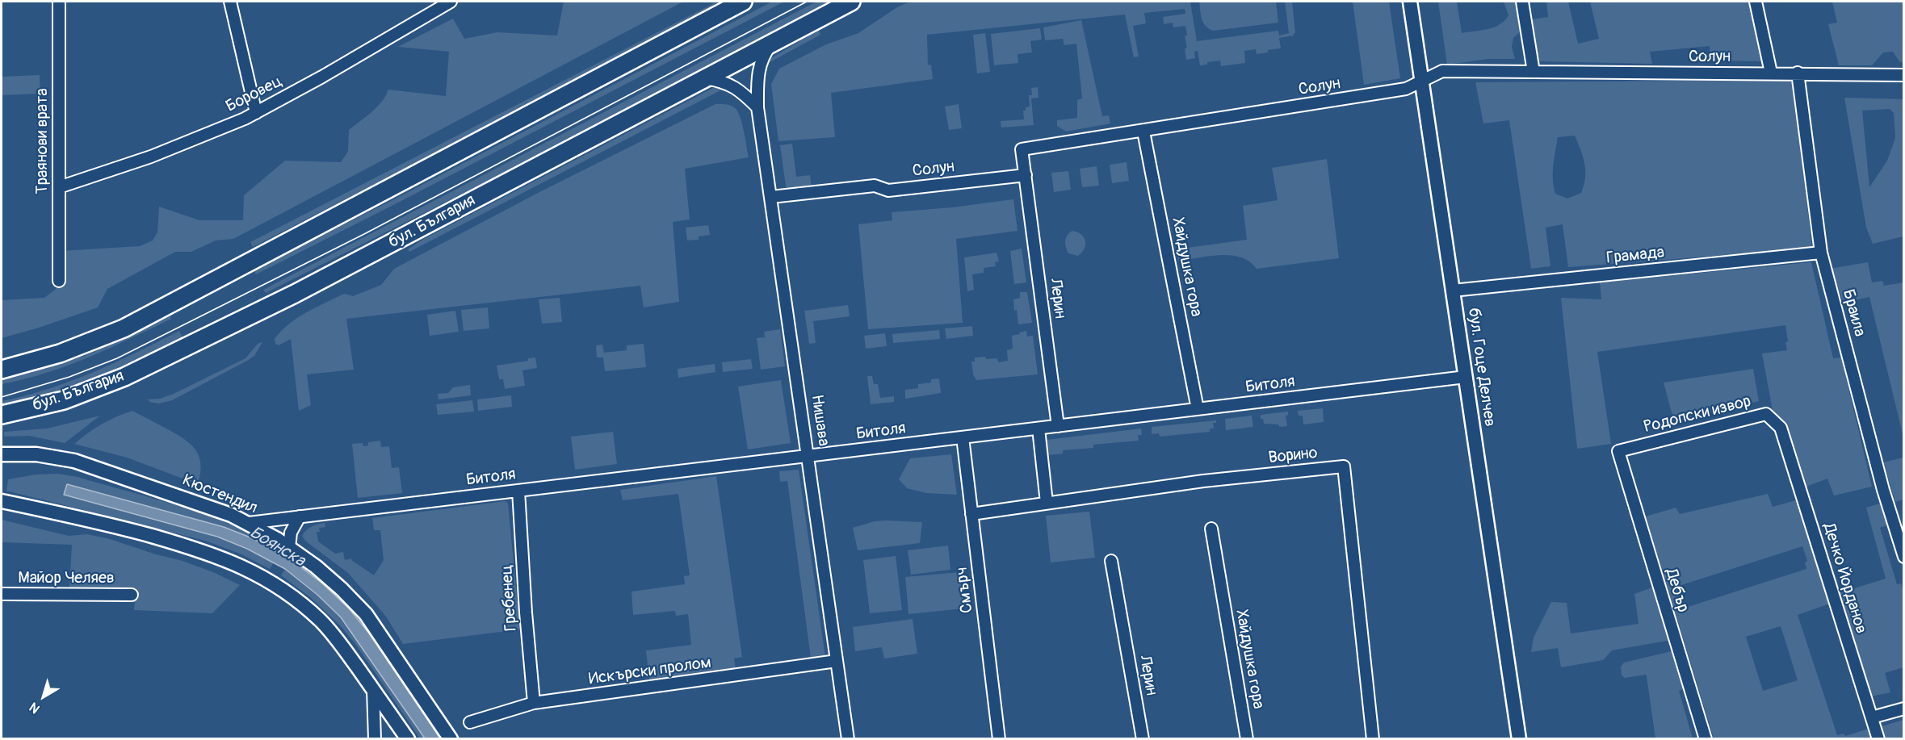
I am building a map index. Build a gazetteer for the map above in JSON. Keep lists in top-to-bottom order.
{
  "streets": {
    "main road": ["бул. България"],
    "street": [
      "Солун",
      "Боровец",
      "Траянови врата",
      "Грамада",
      "Хайдушка гора",
      "Лерин",
      "Браила",
      "бул. Гоце Делчев",
      "Битоля",
      "Родопски извор",
      "Нишава",
      "Ворино",
      "Кюстендил",
      "Майор Челяев",
      "Дечко Йорданов",
      "Смърч",
      "Дебър",
      "Гребенец",
      "Искърски пролом"
    ]
  },
  "crossings": [
    ["Солун", "Хайдушка гора"],
    ["Солун", "Лерин"],
    ["Солун", "Браила"],
    ["Солун", "бул. Гоце Делчев"],
    ["Солун", "Нишава"],
    ["Боровец", "Траянови врата"],
    ["бул. България", "Нишава"],
    ["Грамада", "Браила"],
    ["Грамада", "бул. Гоце Делчев"],
    ["Хайдушка гора", "Битоля"],
    ["Лерин", "Битоля"],
    ["бул. Гоце Делчев", "Битоля"],
    ["Битоля", "Нишава"],
    ["Битоля", "Кюстендил"],
    ["Битоля", "Смърч"],
    ["Битоля", "Гребенец"],
    ["Родопски извор", "Дечко Йорданов"],
    ["Родопски извор", "Дебър"],
    ["Нишава", "Искърски пролом"],
    ["Гребенец", "Искърски пролом"]
  ],
  "water": ["Боянска"],
  "north": "bottom left"
}
